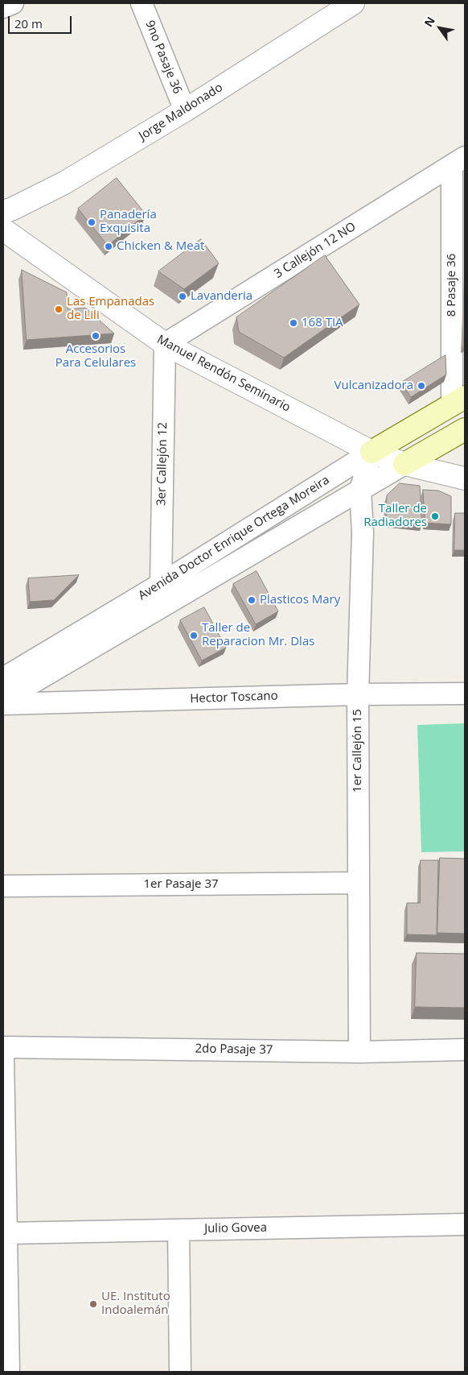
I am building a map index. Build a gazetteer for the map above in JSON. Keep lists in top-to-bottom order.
{
  "streets": {
    "main road": ["Avenida Doctor Enrique Ortega Moreira"],
    "street": [
      "9no Pasaje 36",
      "Jorge Maldonado",
      "3 Callejón 12 NO",
      "8 Pasaje 36",
      "Manuel Rendón Seminario",
      "3er Callejón 12",
      "Hector Toscano",
      "1er Callejón 15",
      "1er Pasaje 37",
      "2do Pasaje 37",
      "Julio Govea"
    ]
  },
  "crossings": [
    ["9no Pasaje 36", "Jorge Maldonado"],
    ["3 Callejón 12 NO", "8 Pasaje 36"],
    ["3 Callejón 12 NO", "Manuel Rendón Seminario"],
    ["3 Callejón 12 NO", "3er Callejón 12"],
    ["8 Pasaje 36", "Avenida Doctor Enrique Ortega Moreira"],
    ["Manuel Rendón Seminario", "3er Callejón 12"],
    ["Manuel Rendón Seminario", "Avenida Doctor Enrique Ortega Moreira"],
    ["Manuel Rendón Seminario", "1er Callejón 15"],
    ["3er Callejón 12", "Avenida Doctor Enrique Ortega Moreira"],
    ["Avenida Doctor Enrique Ortega Moreira", "1er Callejón 15"],
    ["Hector Toscano", "1er Callejón 15"],
    ["1er Callejón 15", "1er Pasaje 37"],
    ["1er Callejón 15", "2do Pasaje 37"]
  ],
  "places": [
    "Panadería Exquisita",
    "Chicken & Meat",
    "Lavanderia",
    "Las Empanadas de Lili",
    "168 TIA",
    "Accesorios Para Celulares",
    "Vulcanizadora",
    "Taller de Radiadores",
    "Plasticos Mary",
    "Taller de Reparacion Mr. Dlas",
    "UE. Instituto Indoalemán"
  ],
  "scale_bar": "20 m",
  "north": "top left"
}
